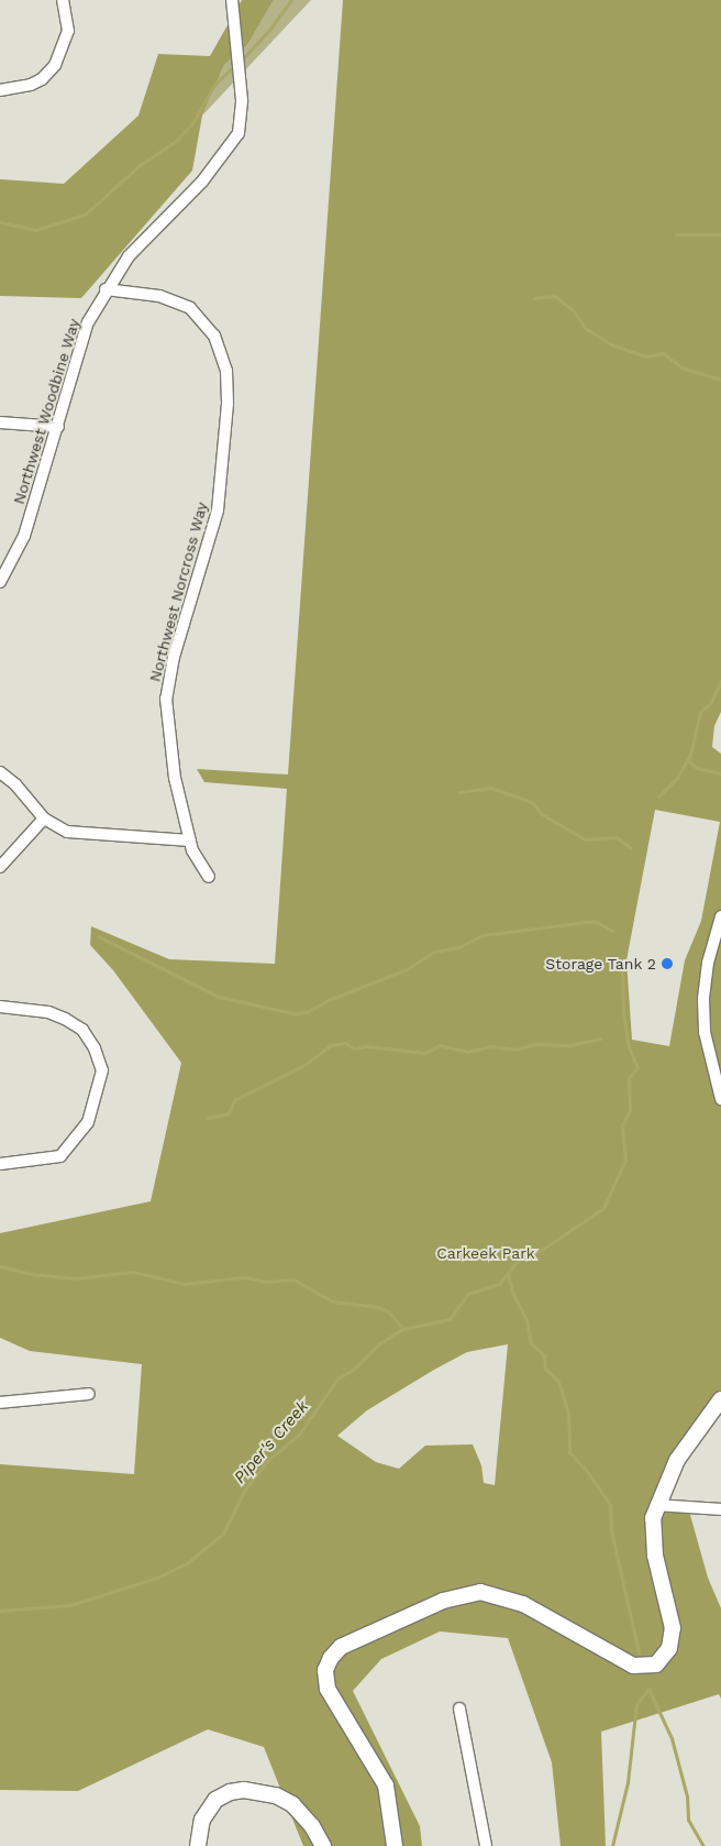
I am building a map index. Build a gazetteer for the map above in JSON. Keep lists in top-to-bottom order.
{
  "streets": {
    "street": ["Northwest Woodbine Way", "Northwest Norcross Way"]
  },
  "crossings": [
    ["Northwest Woodbine Way", "Northwest Norcross Way"]
  ],
  "water": ["Piper's Creek"],
  "parks": ["Carkeek Park"],
  "places": ["Storage Tank 2"]
}
